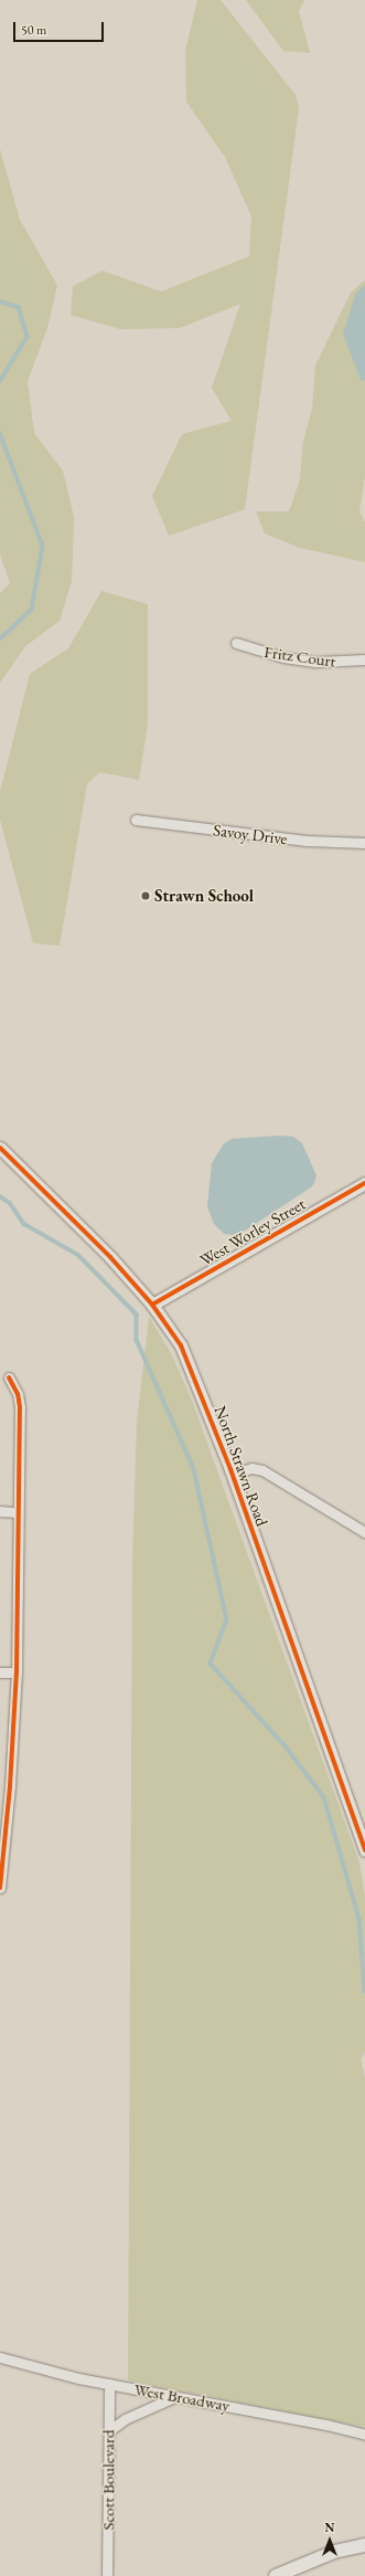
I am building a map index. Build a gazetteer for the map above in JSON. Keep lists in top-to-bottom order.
{
  "streets": {
    "street": [
      "Fritz Court",
      "Savoy Drive",
      "West Worley Street",
      "North Strawn Road",
      "West Broadway",
      "Scott Boulevard"
    ]
  },
  "crossings": [
    ["West Worley Street", "North Strawn Road"],
    ["West Broadway", "Scott Boulevard"]
  ],
  "places": ["Strawn School"],
  "scale_bar": "50 m",
  "north": "top"
}
